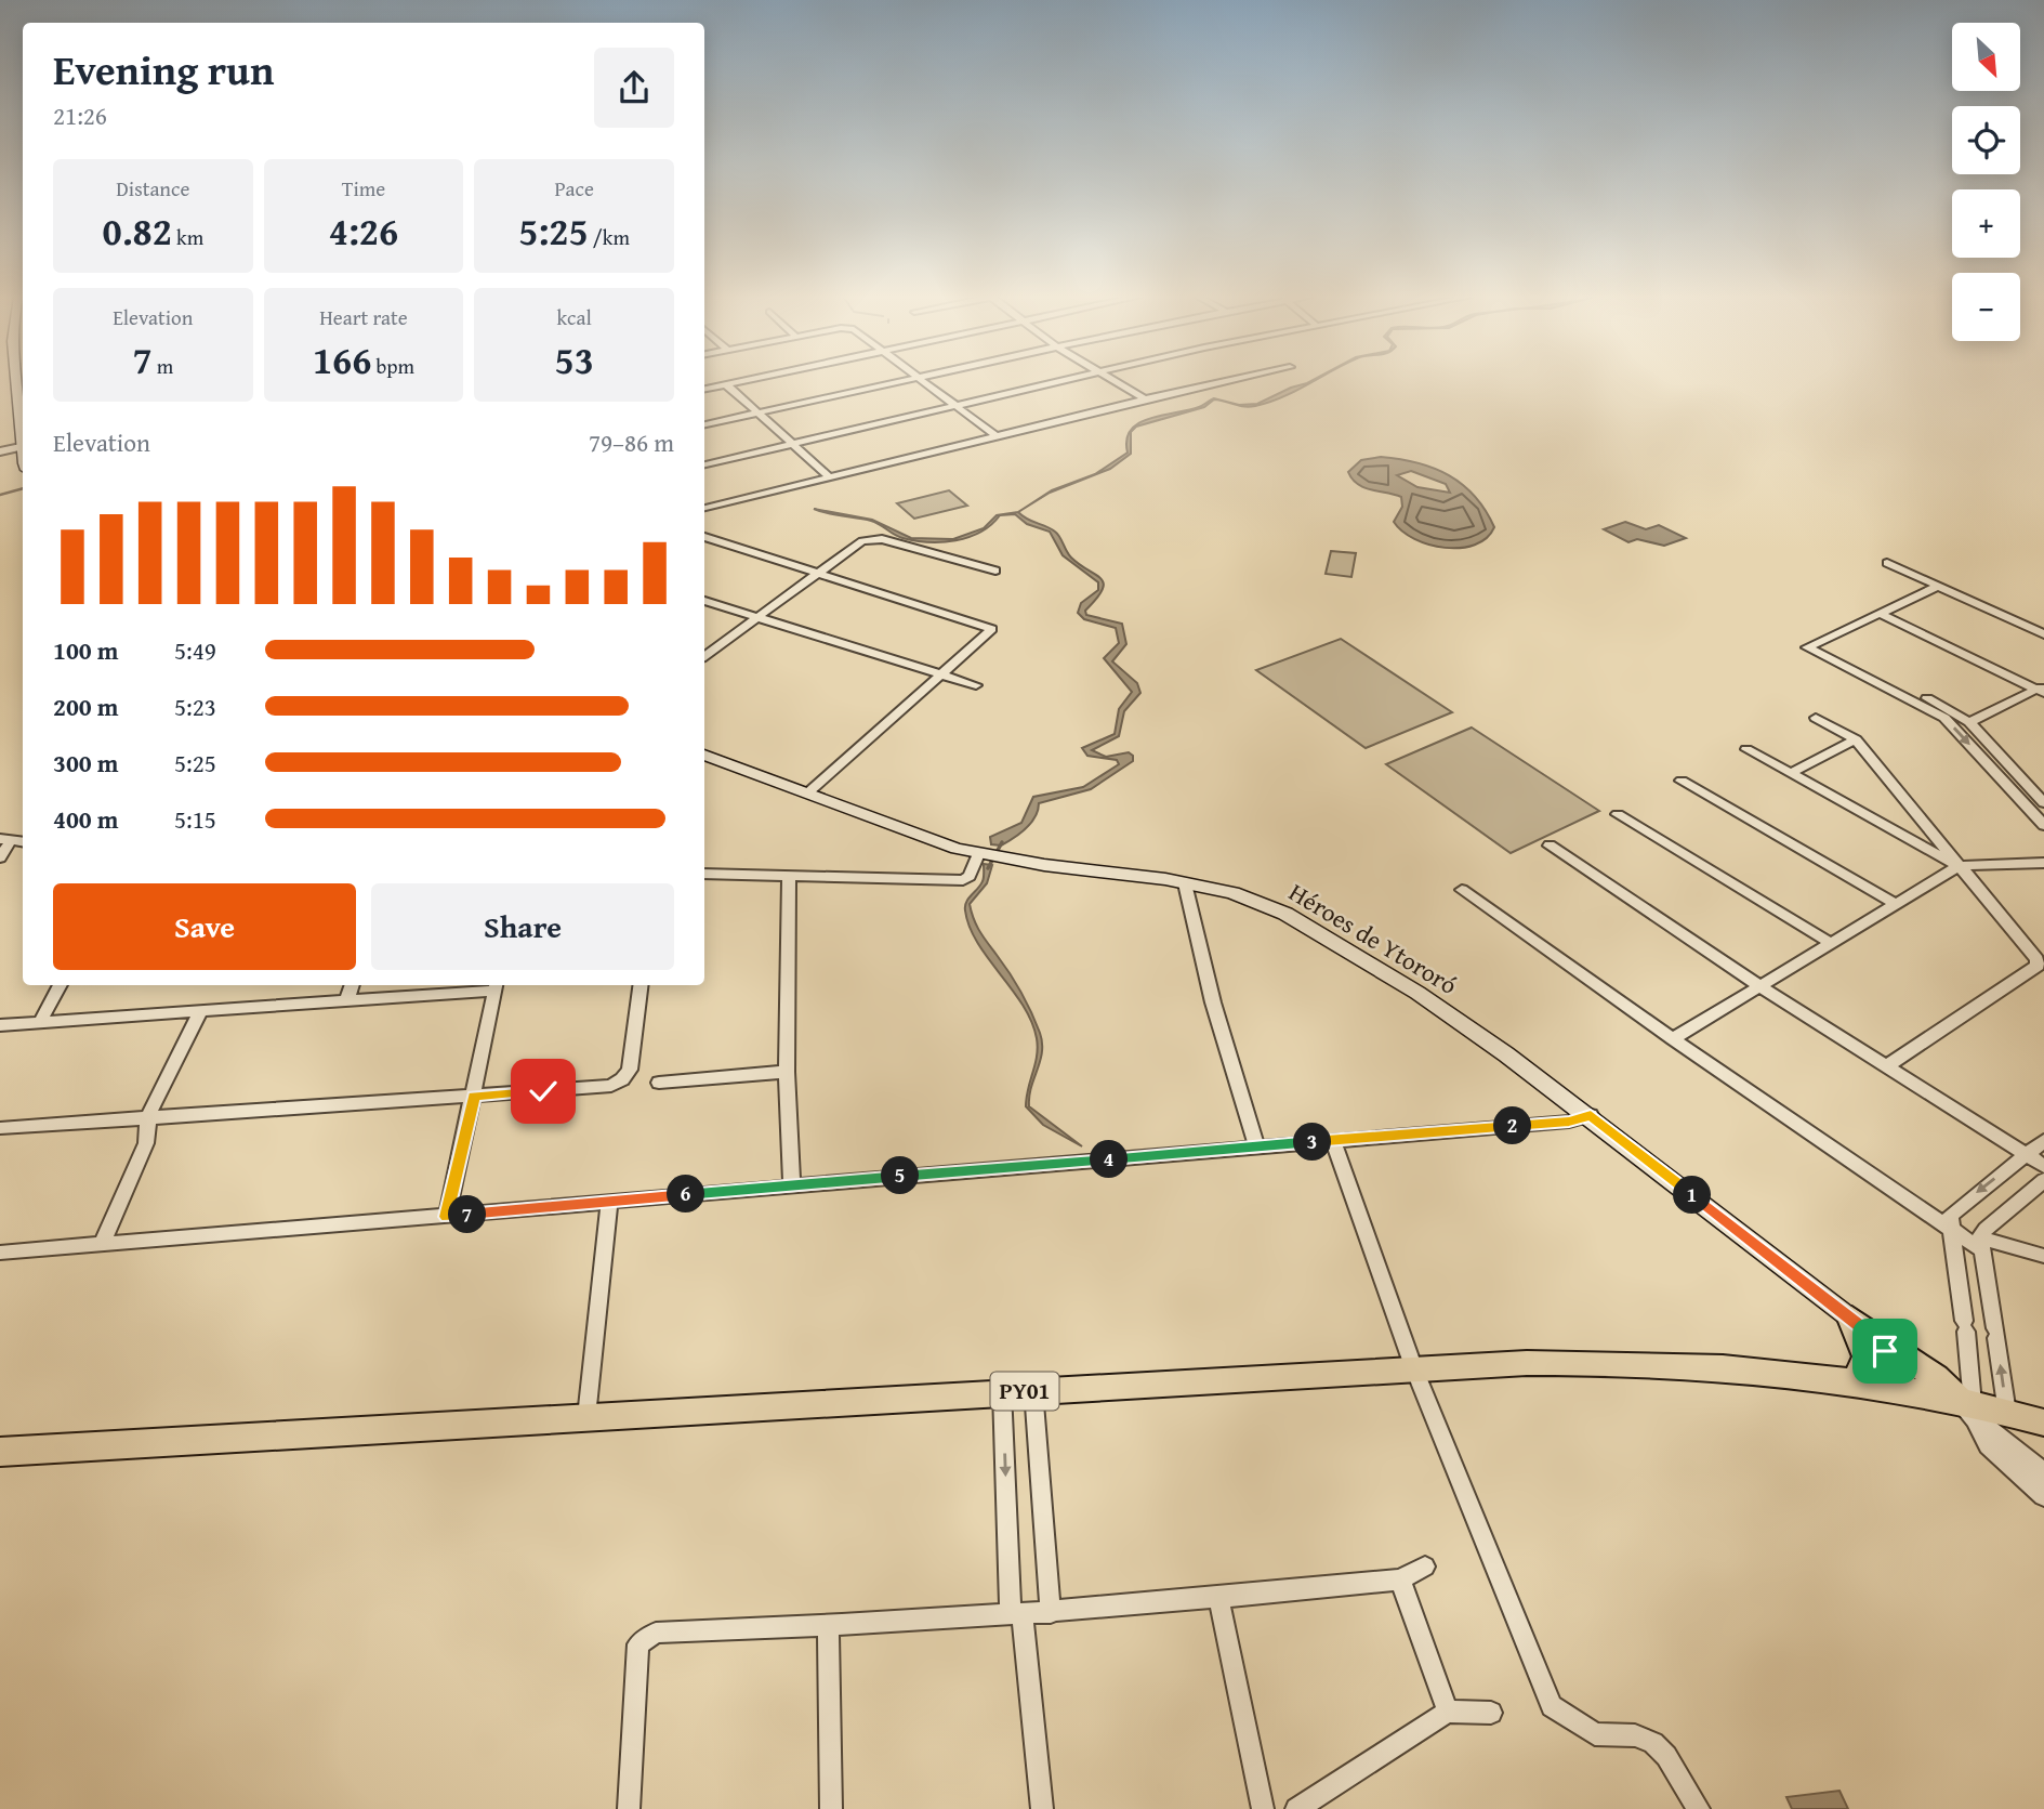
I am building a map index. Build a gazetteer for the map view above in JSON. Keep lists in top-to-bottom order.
{
  "streets": {
    "highway": ["PY01"],
    "main road": ["Héroes de Ytororó"]
  },
  "crossings": [
    ["Héroes de Ytororó", "PY01"]
  ],
  "north": "bottom right",
  "page": {
    "map_buttons": ["+", "−"],
    "heading": ["Evening run", "21:26"],
    "stats": [
      ["Distance", "0.82 km"],
      ["Time", "4:26"],
      ["Pace", "5:25 /km"],
      ["Elevation", "7 m"],
      ["Heart rate", "166 bpm"],
      ["kcal", "53"]
    ],
    "chart": ["Elevation", "79–86 m"],
    "list": [
      {
        "name": "100 m",
        "note": "5:49"
      },
      {
        "name": "200 m",
        "note": "5:23"
      },
      {
        "name": "300 m",
        "note": "5:25"
      },
      {
        "name": "400 m",
        "note": "5:15"
      }
    ],
    "buttons": ["Save", "Share"],
    "pins": [
      "2",
      "3",
      "4",
      "5",
      "6",
      "1",
      "7"
    ]
  }
}
